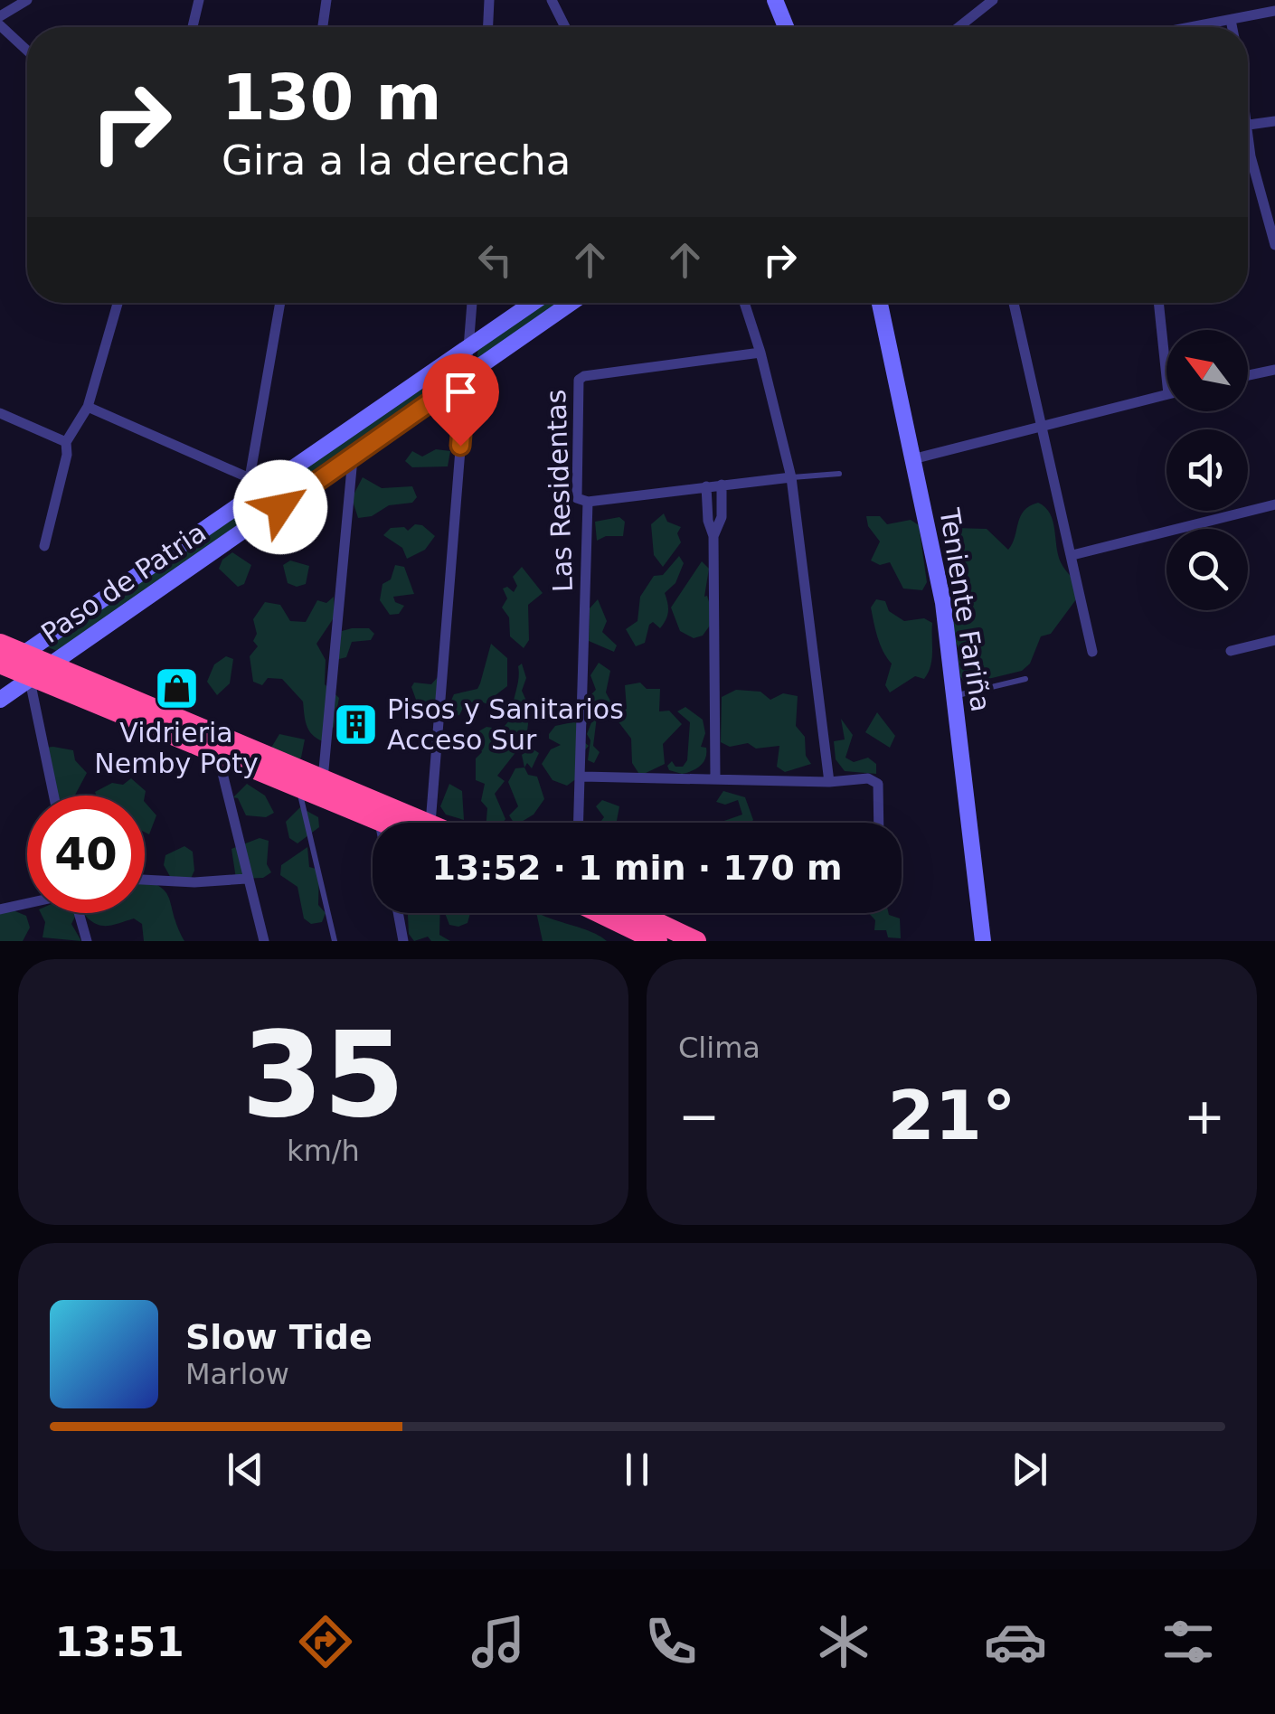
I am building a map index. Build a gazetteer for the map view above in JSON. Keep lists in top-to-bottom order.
{
  "streets": {
    "street": ["Las Residentas", "Paso de Patria", "Teniente Fariña"]
  },
  "places": {
    "shop": ["Vidrieria Nemby Poty"],
    "building": ["Pisos y Sanitarios Acceso Sur"]
  },
  "north": "top left",
  "page": {
    "turn": ["130 m", "Gira a la derecha"],
    "limit": "40",
    "trip": "13:52 · 1 min · 170 m",
    "tile": [
      ["35", "km/h"],
      "Clima"
    ],
    "heat": ["−", "21°", "+"],
    "song": ["Slow Tide", "Marlow"],
    "tabs": "13:51"
  }
}
